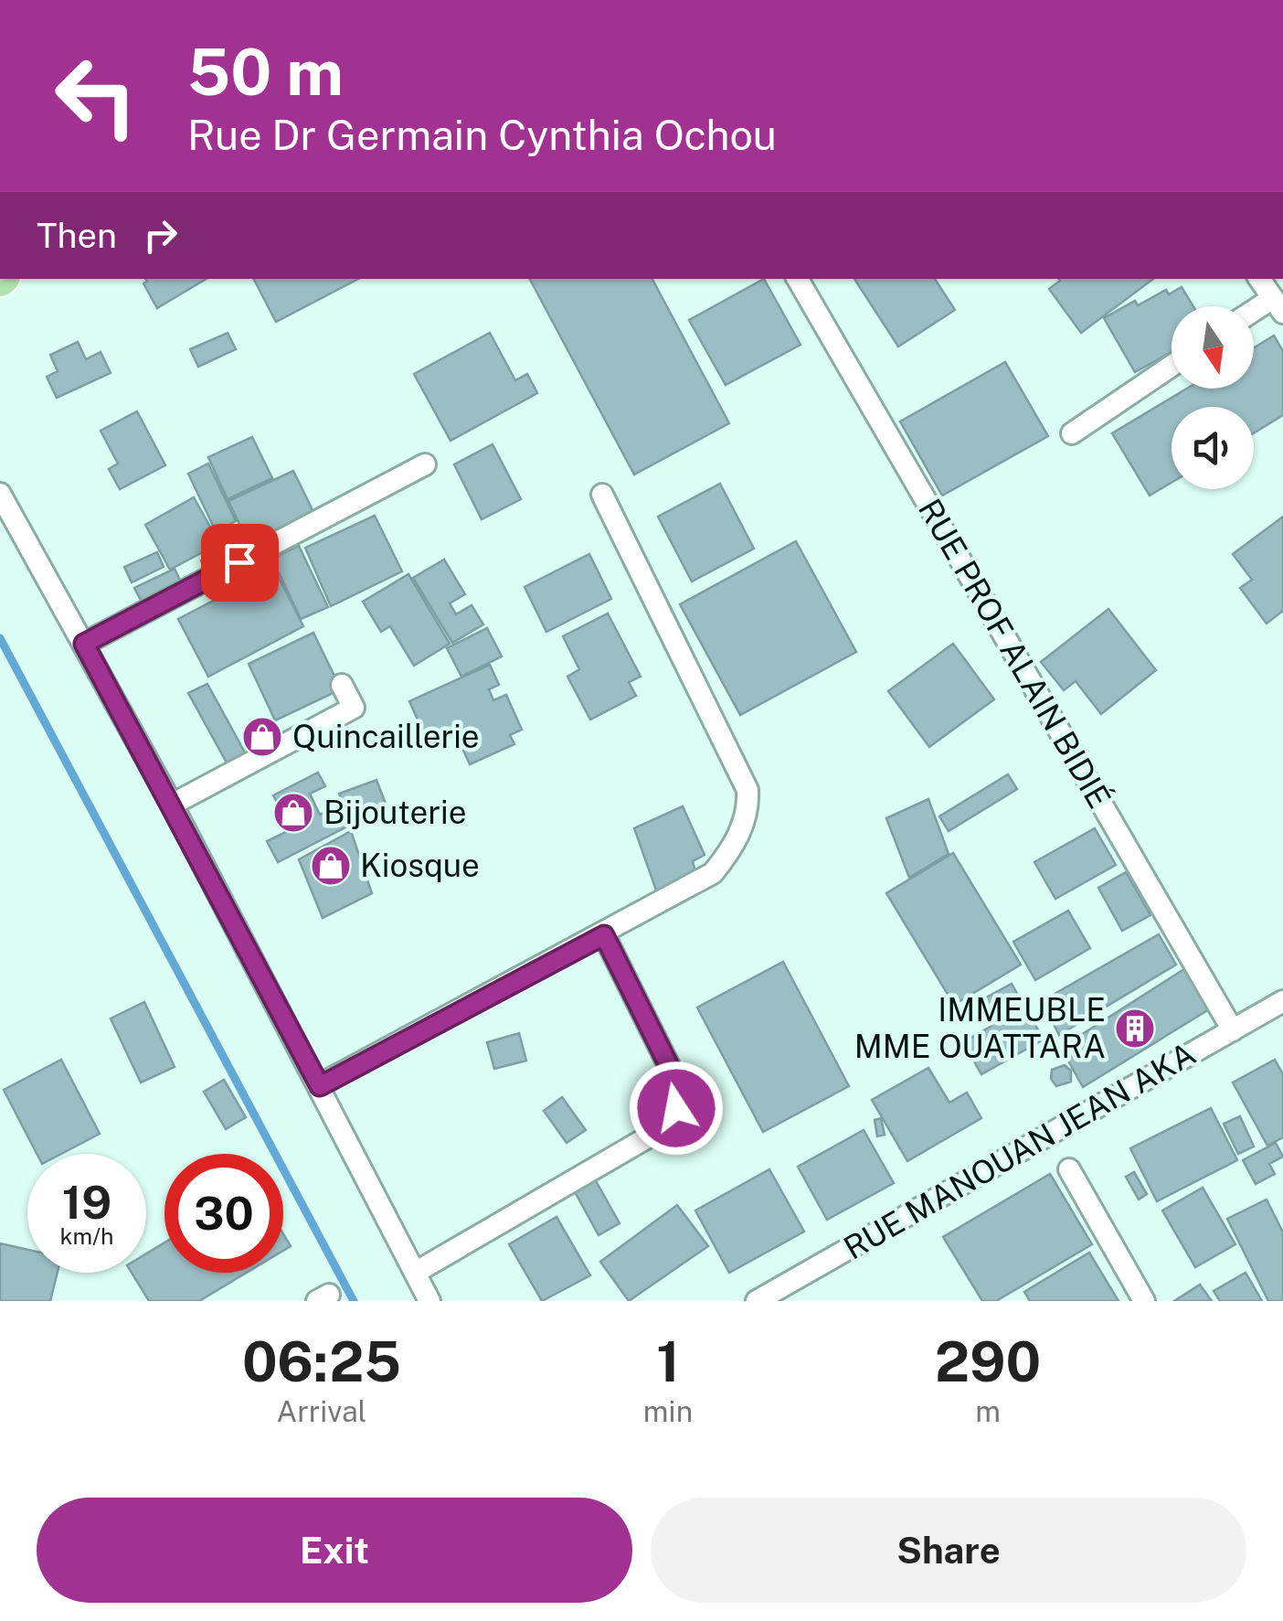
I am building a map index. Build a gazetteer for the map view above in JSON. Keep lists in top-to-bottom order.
{
  "streets": {
    "street": ["RUE PROF ALAIN BIDIÉ", "RUE MANOUAN JEAN AKA"]
  },
  "crossings": [
    ["RUE PROF ALAIN BIDIÉ", "RUE MANOUAN JEAN AKA"]
  ],
  "places": {
    "shop": ["Quincaillerie", "Bijouterie", "Kiosque"],
    "building": ["IMMEUBLE MME OUATTARA"]
  },
  "north": "bottom",
  "page": {
    "turn": ["50 m", "Rue Dr Germain Cynthia Ochou"],
    "then": "Then",
    "speed": "19 km/h",
    "limit": "30",
    "eta": [
      "06:25",
      "Arrival",
      "1",
      "min",
      "290",
      "m"
    ],
    "buttons": ["Exit", "Share"]
  }
}
